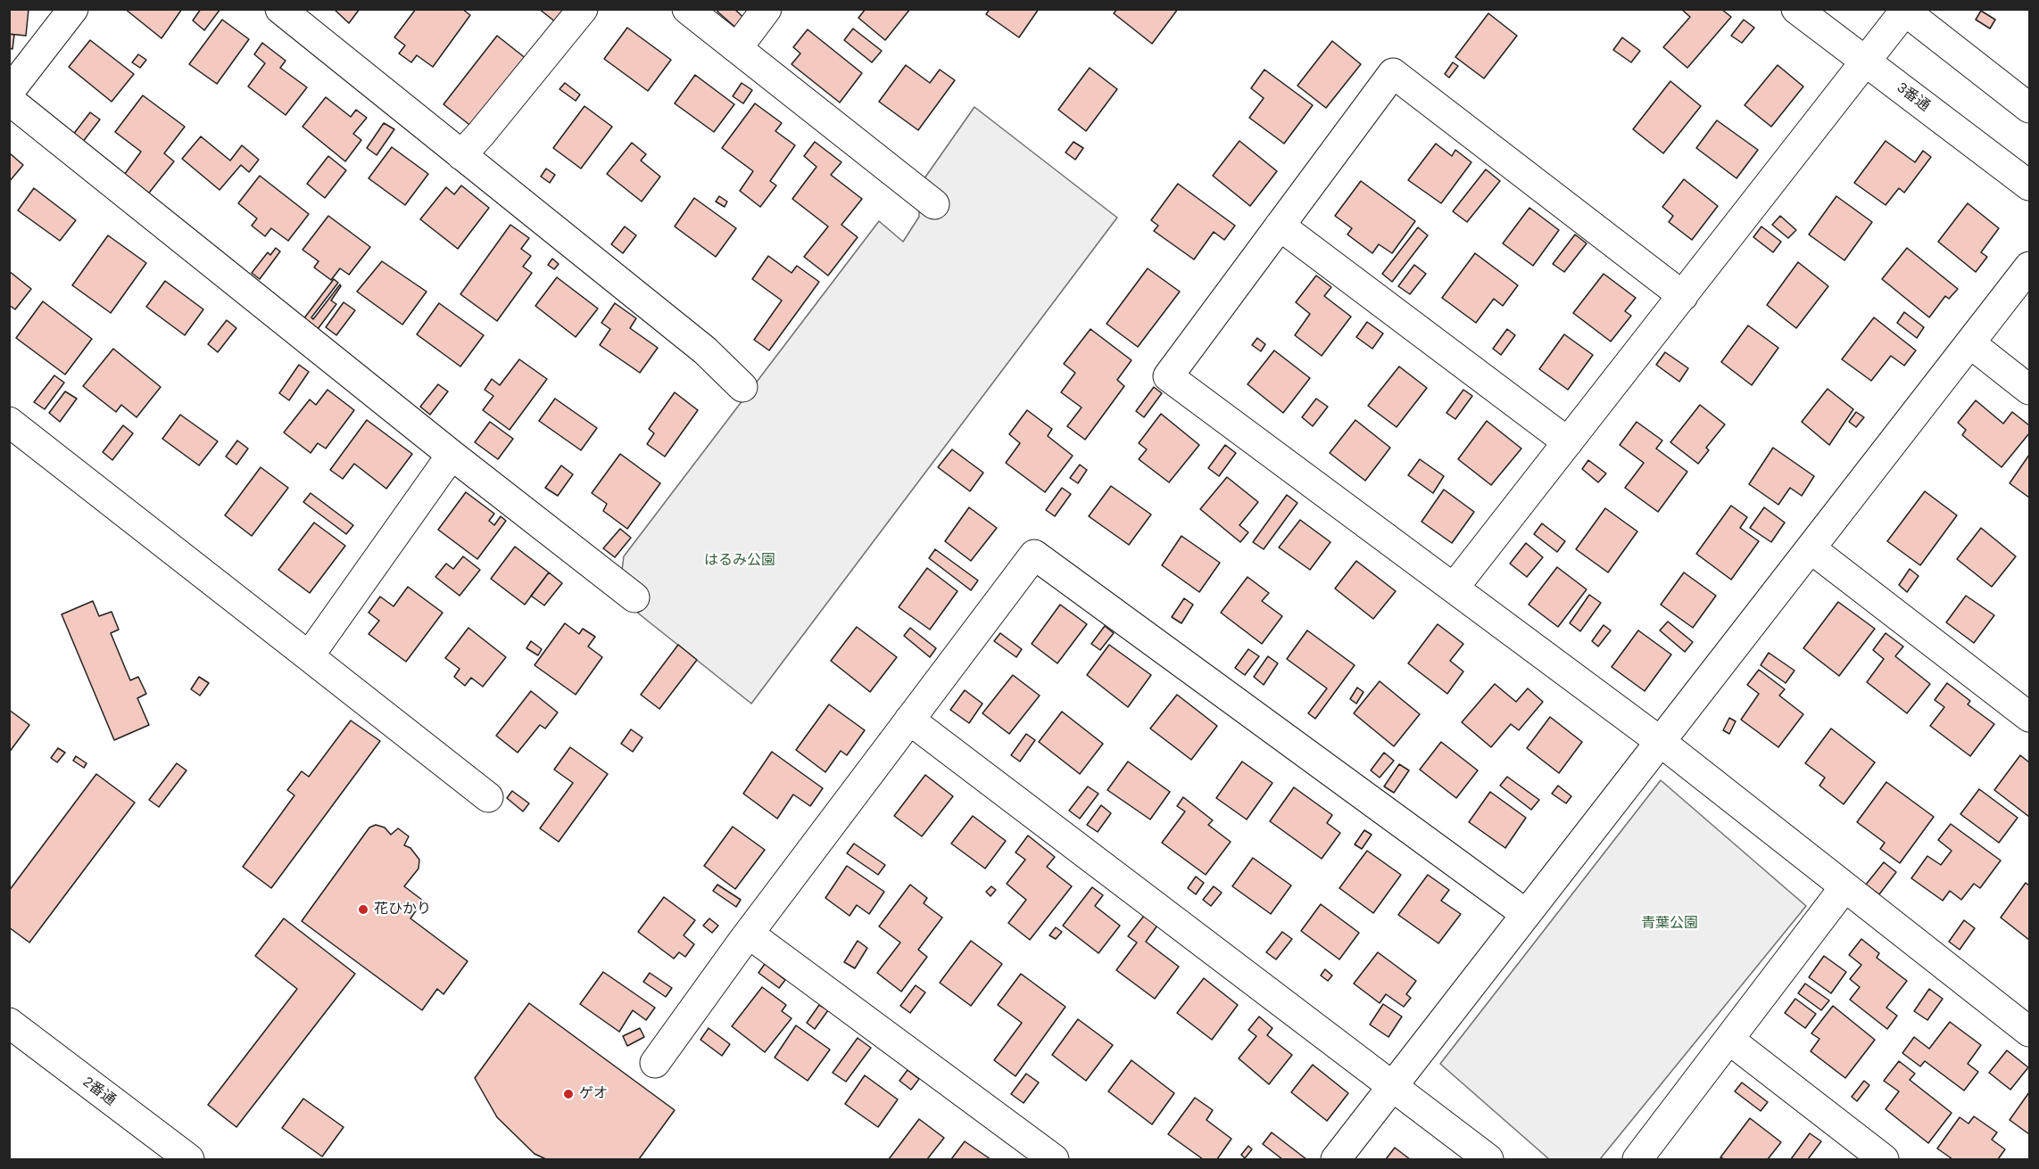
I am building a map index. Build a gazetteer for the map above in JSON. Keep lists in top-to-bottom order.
{
  "streets": {
    "street": ["3番通", "2番通"]
  },
  "parks": ["はるみ公園", "青葉公園"],
  "places": ["花ひかり", "ゲオ"]
}
